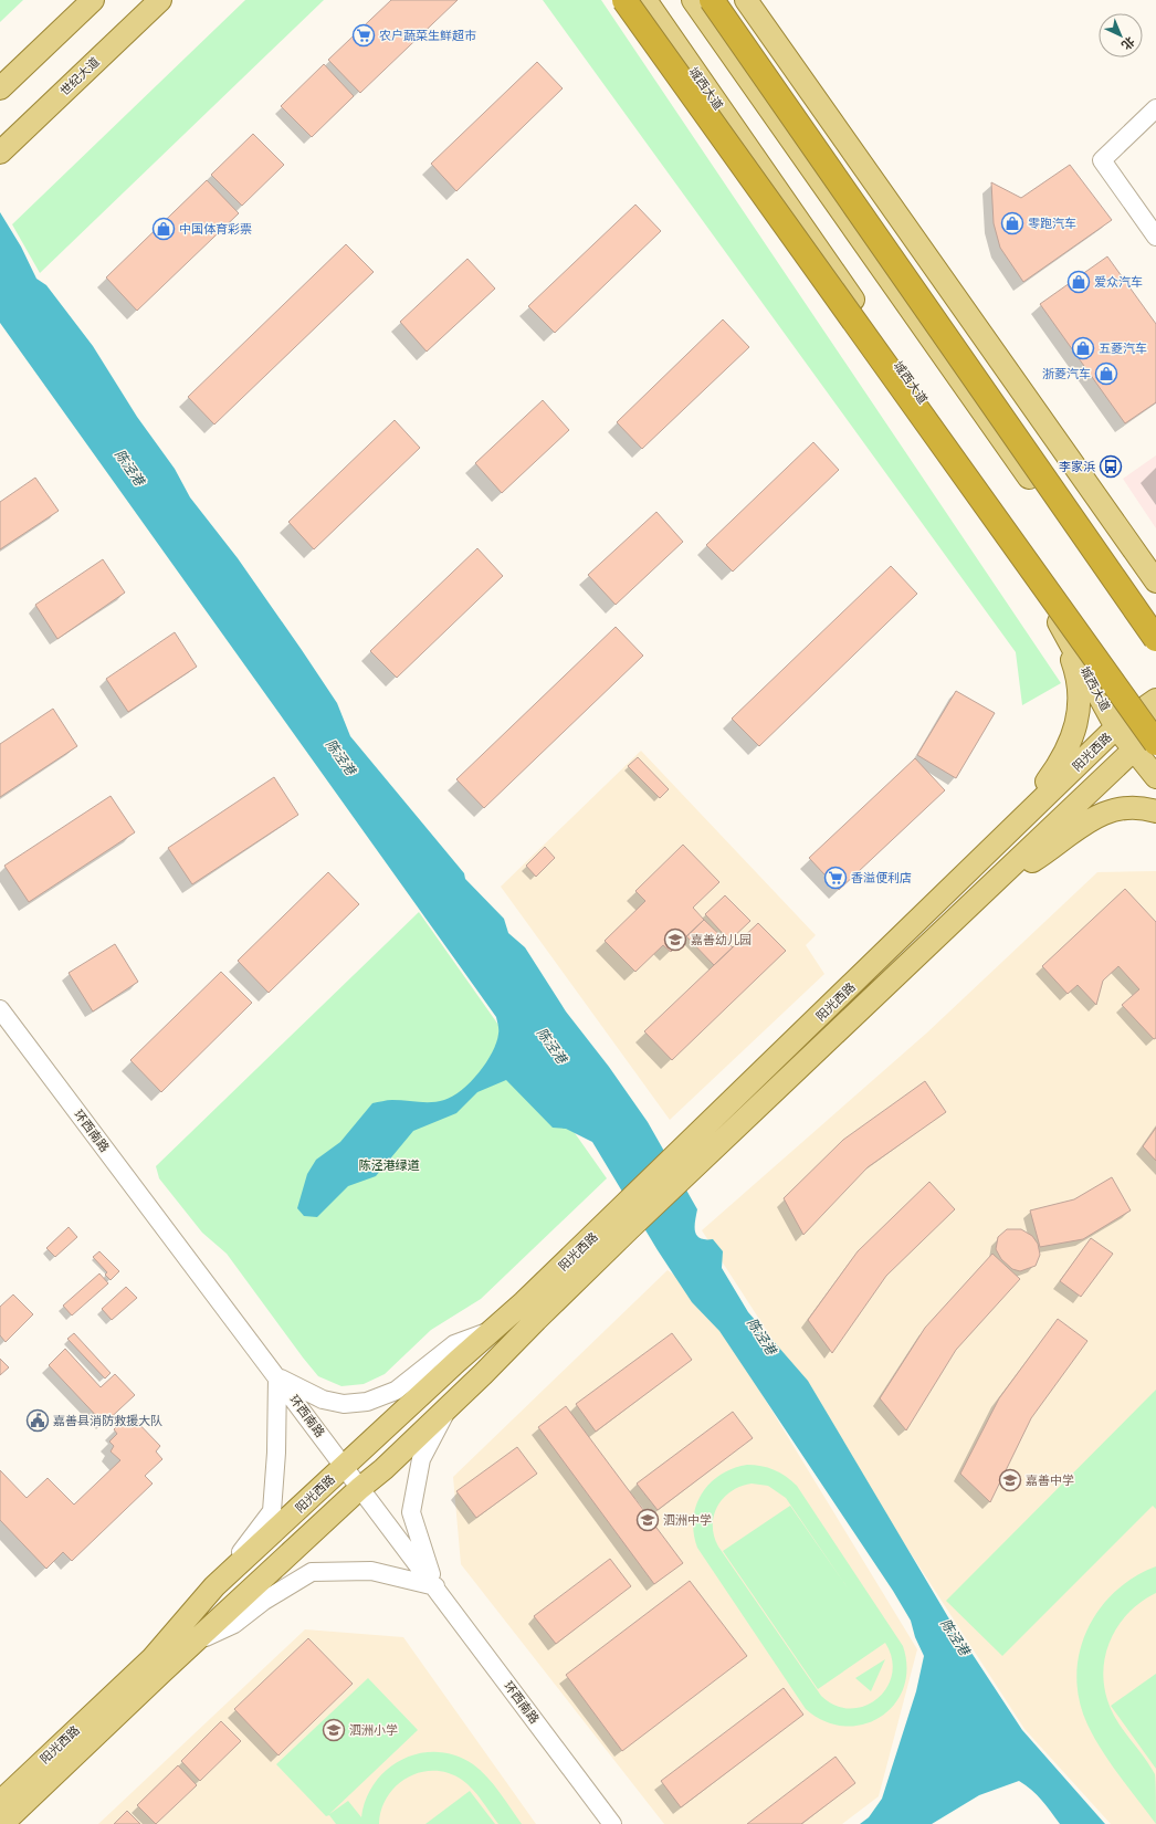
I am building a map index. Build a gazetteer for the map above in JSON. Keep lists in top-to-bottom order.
{
  "streets": {
    "main road": ["世纪大道", "城西大道", "阳光西路"],
    "street": ["环西南路"]
  },
  "crossings": [
    ["城西大道", "阳光西路"],
    ["阳光西路", "环西南路"]
  ],
  "water": ["陈泾港"],
  "parks": ["陈泾港绿道"],
  "places": {
    "supermarket": ["农户蔬菜生鲜超市", "香溢便利店"],
    "shop": [
      "零跑汽车",
      "中国体育彩票",
      "爱众汽车",
      "五菱汽车",
      "浙菱汽车"
    ],
    "bus stop": ["李家浜"],
    "school or university": [
      "嘉善幼儿园",
      "嘉善中学",
      "泗洲中学",
      "泗洲小学"
    ],
    "public building": ["嘉善县消防救援大队"]
  },
  "north": "bottom right"
}
